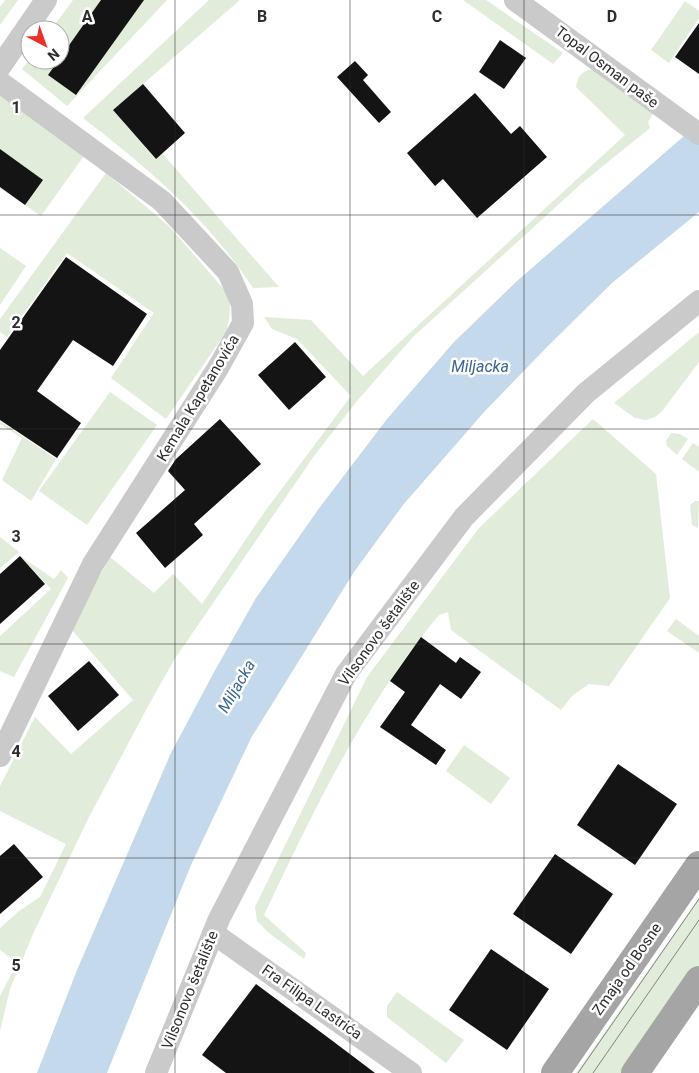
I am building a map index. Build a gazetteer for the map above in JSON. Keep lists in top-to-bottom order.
{
  "streets": {
    "main road": ["Zmaja od Bosne"],
    "street": [
      "Topal Osman paše",
      "Kemala Kapetanovića",
      "Vilsonovo šetalište",
      "Fra Filipa Lastrića"
    ]
  },
  "crossings": [
    ["Vilsonovo šetalište", "Fra Filipa Lastrića"]
  ],
  "water": ["Miljacka"],
  "north": "bottom right",
  "grid": {
    "columns": [
      "A",
      "B",
      "C",
      "D"
    ],
    "rows": [
      "1",
      "2",
      "3",
      "4",
      "5"
    ]
  }
}
